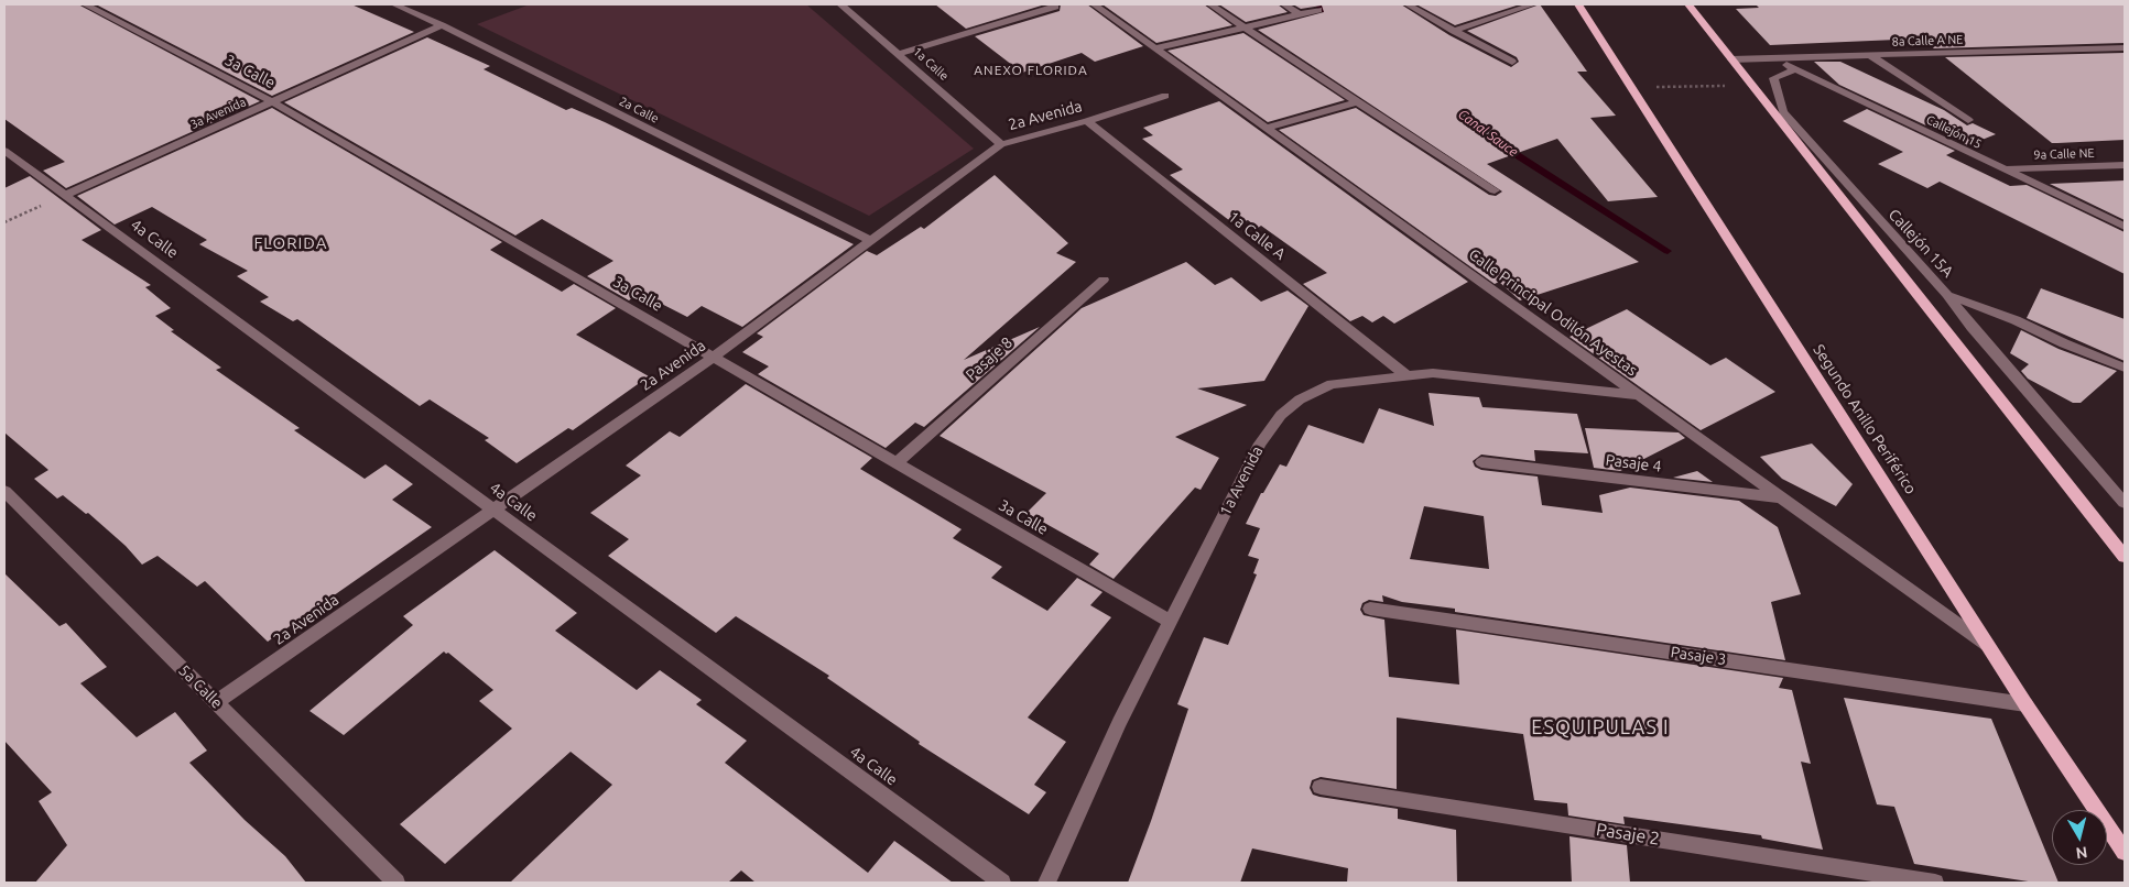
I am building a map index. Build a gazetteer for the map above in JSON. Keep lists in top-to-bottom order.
{
  "streets": {
    "main road": ["Segundo Anillo Periférico"],
    "street": [
      "8a Calle A NE",
      "1a Calle",
      "3a Calle",
      "2a Calle",
      "3a Avenida",
      "2a Avenida",
      "Callejón 15",
      "9a Calle NE",
      "1a Calle A",
      "4a Calle",
      "Callejón 15A",
      "Calle Principal Odilón Ayestas",
      "Pasaje 8",
      "Pasaje 4",
      "1a Avenida",
      "Pasaje 3",
      "5a Calle",
      "Pasaje 2"
    ]
  },
  "crossings": [
    ["8a Calle A NE", "Callejón 15"],
    ["1a Calle", "2a Avenida"],
    ["3a Calle", "3a Avenida"],
    ["3a Calle", "2a Avenida"],
    ["3a Calle", "Pasaje 8"],
    ["3a Calle", "1a Avenida"],
    ["2a Calle", "3a Avenida"],
    ["2a Calle", "2a Avenida"],
    ["3a Avenida", "4a Calle"],
    ["2a Avenida", "1a Calle A"],
    ["2a Avenida", "4a Calle"],
    ["2a Avenida", "5a Calle"],
    ["Callejón 15", "9a Calle NE"],
    ["Callejón 15", "Callejón 15A"],
    ["1a Calle A", "1a Avenida"],
    ["Calle Principal Odilón Ayestas", "Segundo Anillo Periférico"],
    ["Calle Principal Odilón Ayestas", "Pasaje 4"],
    ["Calle Principal Odilón Ayestas", "1a Avenida"],
    ["Segundo Anillo Periférico", "Pasaje 3"]
  ],
  "districts": ["ANEXO FLORIDA", "FLORIDA", "ESQUIPULAS I"],
  "water": ["Canal Sauce"],
  "north": "bottom"
}
